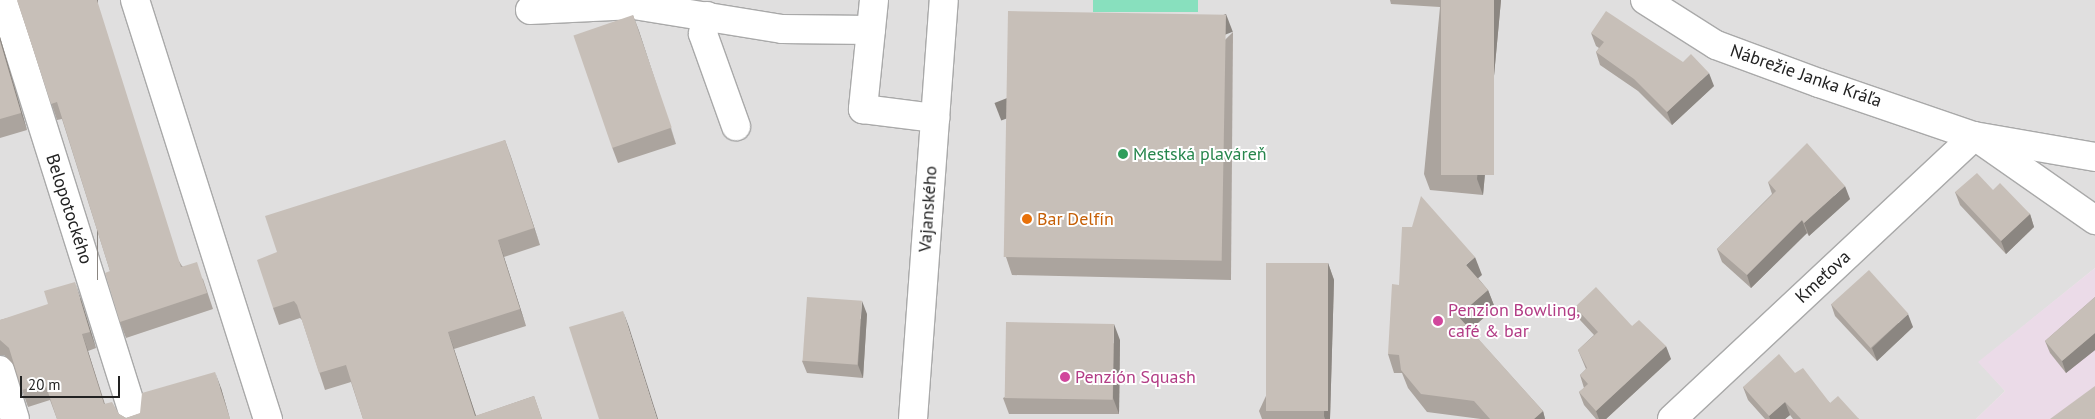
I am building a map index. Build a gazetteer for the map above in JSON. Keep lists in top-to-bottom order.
{
  "streets": {
    "street": [
      "Nábrežie Janka Kráľa",
      "Belopotockého",
      "Vajanského",
      "Kmeťova"
    ]
  },
  "crossings": [
    ["Nábrežie Janka Kráľa", "Kmeťova"]
  ],
  "places": [
    "Mestská plaváreň",
    "Bar Delfín",
    "Penzion Bowling, café & bar",
    "Penzión Squash"
  ],
  "scale_bar": "20 m"
}
